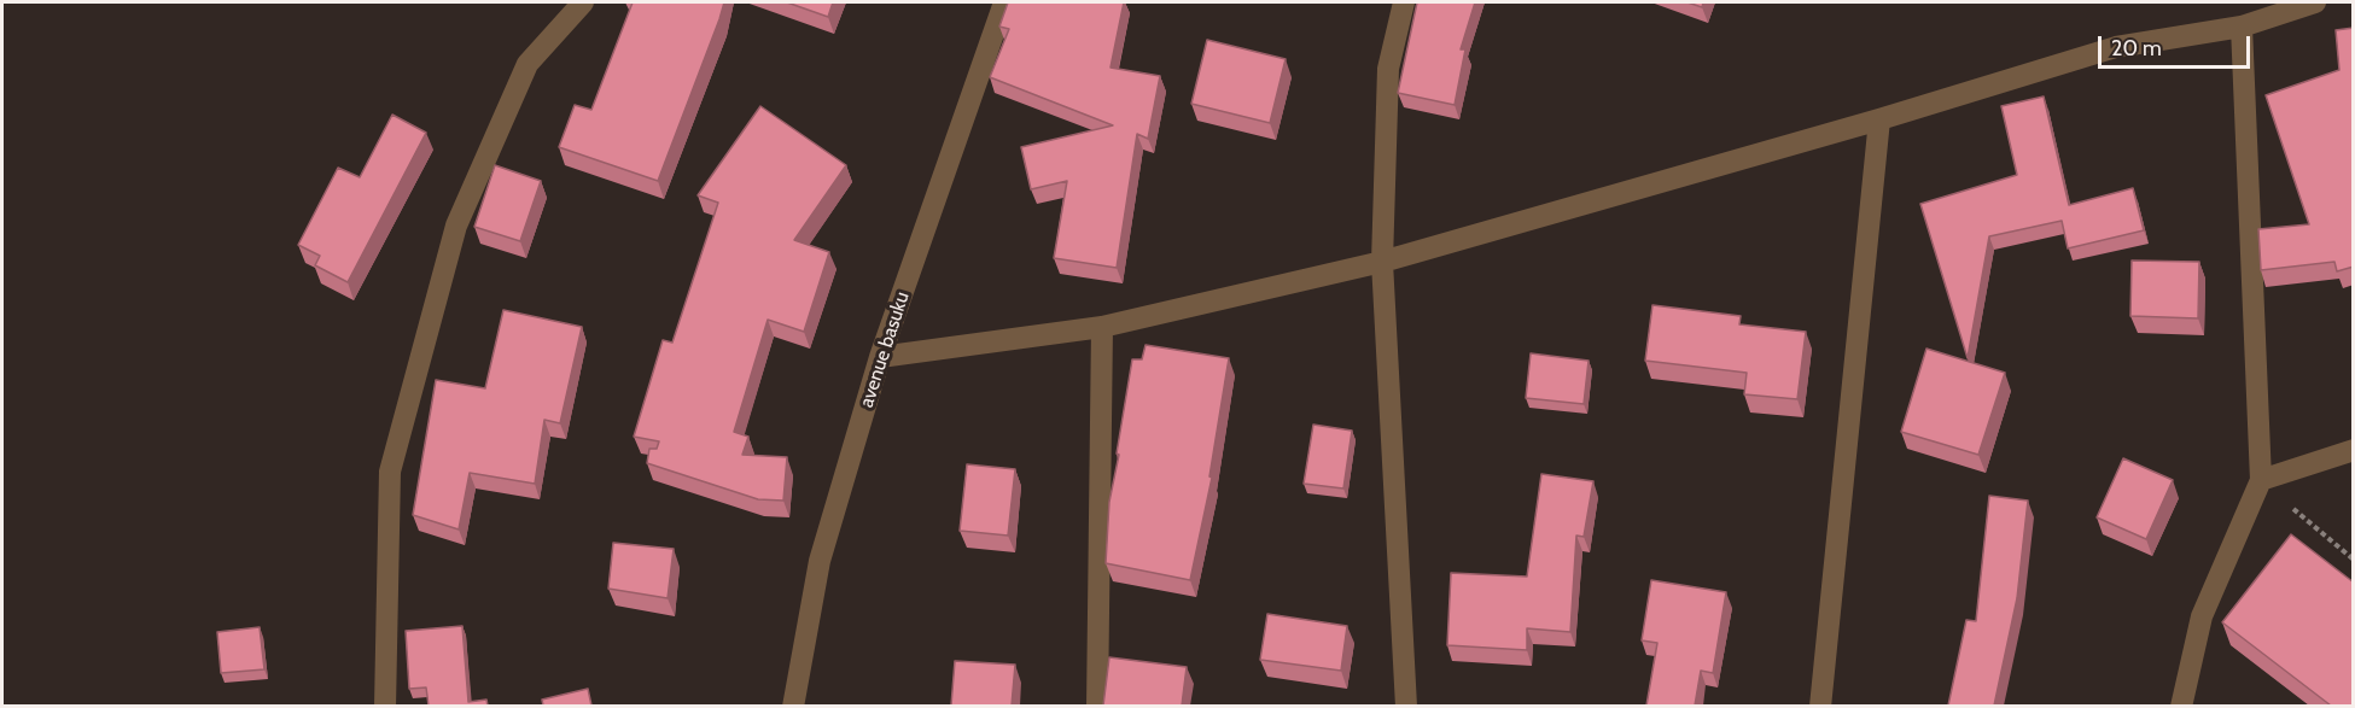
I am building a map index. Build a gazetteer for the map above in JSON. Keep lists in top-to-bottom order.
{
  "streets": {
    "street": ["avenue basuku"]
  },
  "scale_bar": "20 m"
}
